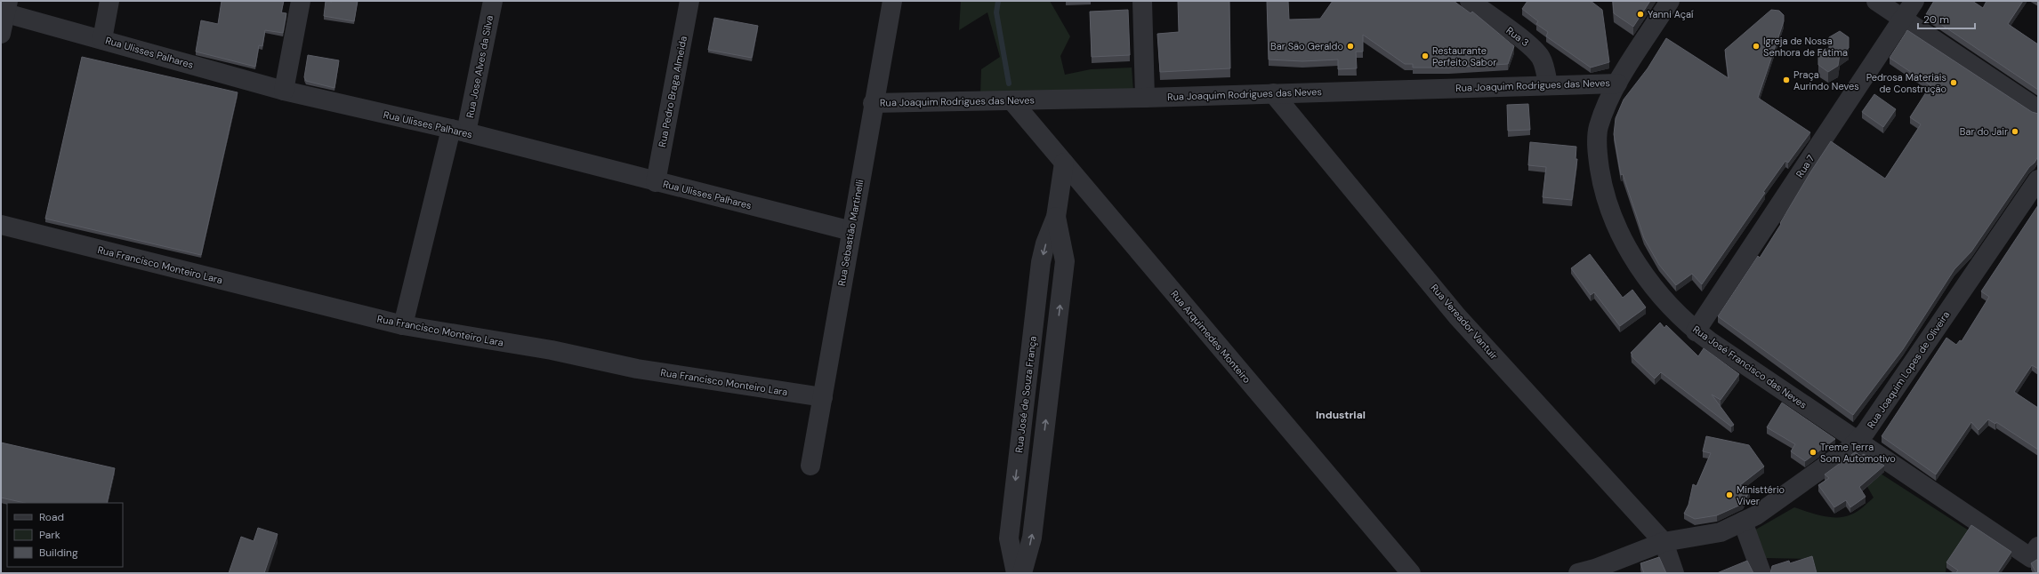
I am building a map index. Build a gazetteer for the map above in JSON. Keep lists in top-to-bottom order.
{
  "streets": {
    "street": [
      "Rua 3",
      "Rua Ulisses Palhares",
      "Rua Jose Alves da Silva",
      "Rua Joaquim Rodrigues das Neves",
      "Rua Pedro Braga Almeida",
      "Rua 7",
      "Rua Sebastião Martinelli",
      "Rua Francisco Monteiro Lara",
      "Rua Vereador Vantuir",
      "Rua Arquimedes Monteiro",
      "Rua José Francisco das Neves",
      "Rua Joaquim Lopes de Oliveira",
      "Rua José de Souza França"
    ]
  },
  "crossings": [
    ["Rua 3", "Rua Joaquim Rodrigues das Neves"],
    ["Rua Ulisses Palhares", "Rua Jose Alves da Silva"],
    ["Rua Ulisses Palhares", "Rua Pedro Braga Almeida"],
    ["Rua Ulisses Palhares", "Rua Sebastião Martinelli"],
    ["Rua Jose Alves da Silva", "Rua Francisco Monteiro Lara"],
    ["Rua Joaquim Rodrigues das Neves", "Rua Sebastião Martinelli"],
    ["Rua Joaquim Rodrigues das Neves", "Rua Vereador Vantuir"],
    ["Rua Joaquim Rodrigues das Neves", "Rua Arquimedes Monteiro"],
    ["Rua Joaquim Rodrigues das Neves", "Rua José Francisco das Neves"],
    ["Rua 7", "Rua José Francisco das Neves"],
    ["Rua Sebastião Martinelli", "Rua Francisco Monteiro Lara"],
    ["Rua Vereador Vantuir", "Rua Joaquim Lopes de Oliveira"],
    ["Rua Arquimedes Monteiro", "Rua José de Souza França"],
    ["Rua José Francisco das Neves", "Rua Joaquim Lopes de Oliveira"]
  ],
  "districts": ["Industrial"],
  "places": [
    "Yanni Açaí",
    "Bar São Geraldo",
    "Igreja de Nossa Senhora de Fátima",
    "Restaurante Perfeito Sabor",
    "Praça Aurindo Neves",
    "Pedrosa Materiais de Construção",
    "Bar do Jair",
    "Treme Terra Som Automotivo",
    "Ministtério Viver"
  ],
  "legend": ["Road", "Park", "Building"],
  "scale_bar": "20 m"
}
